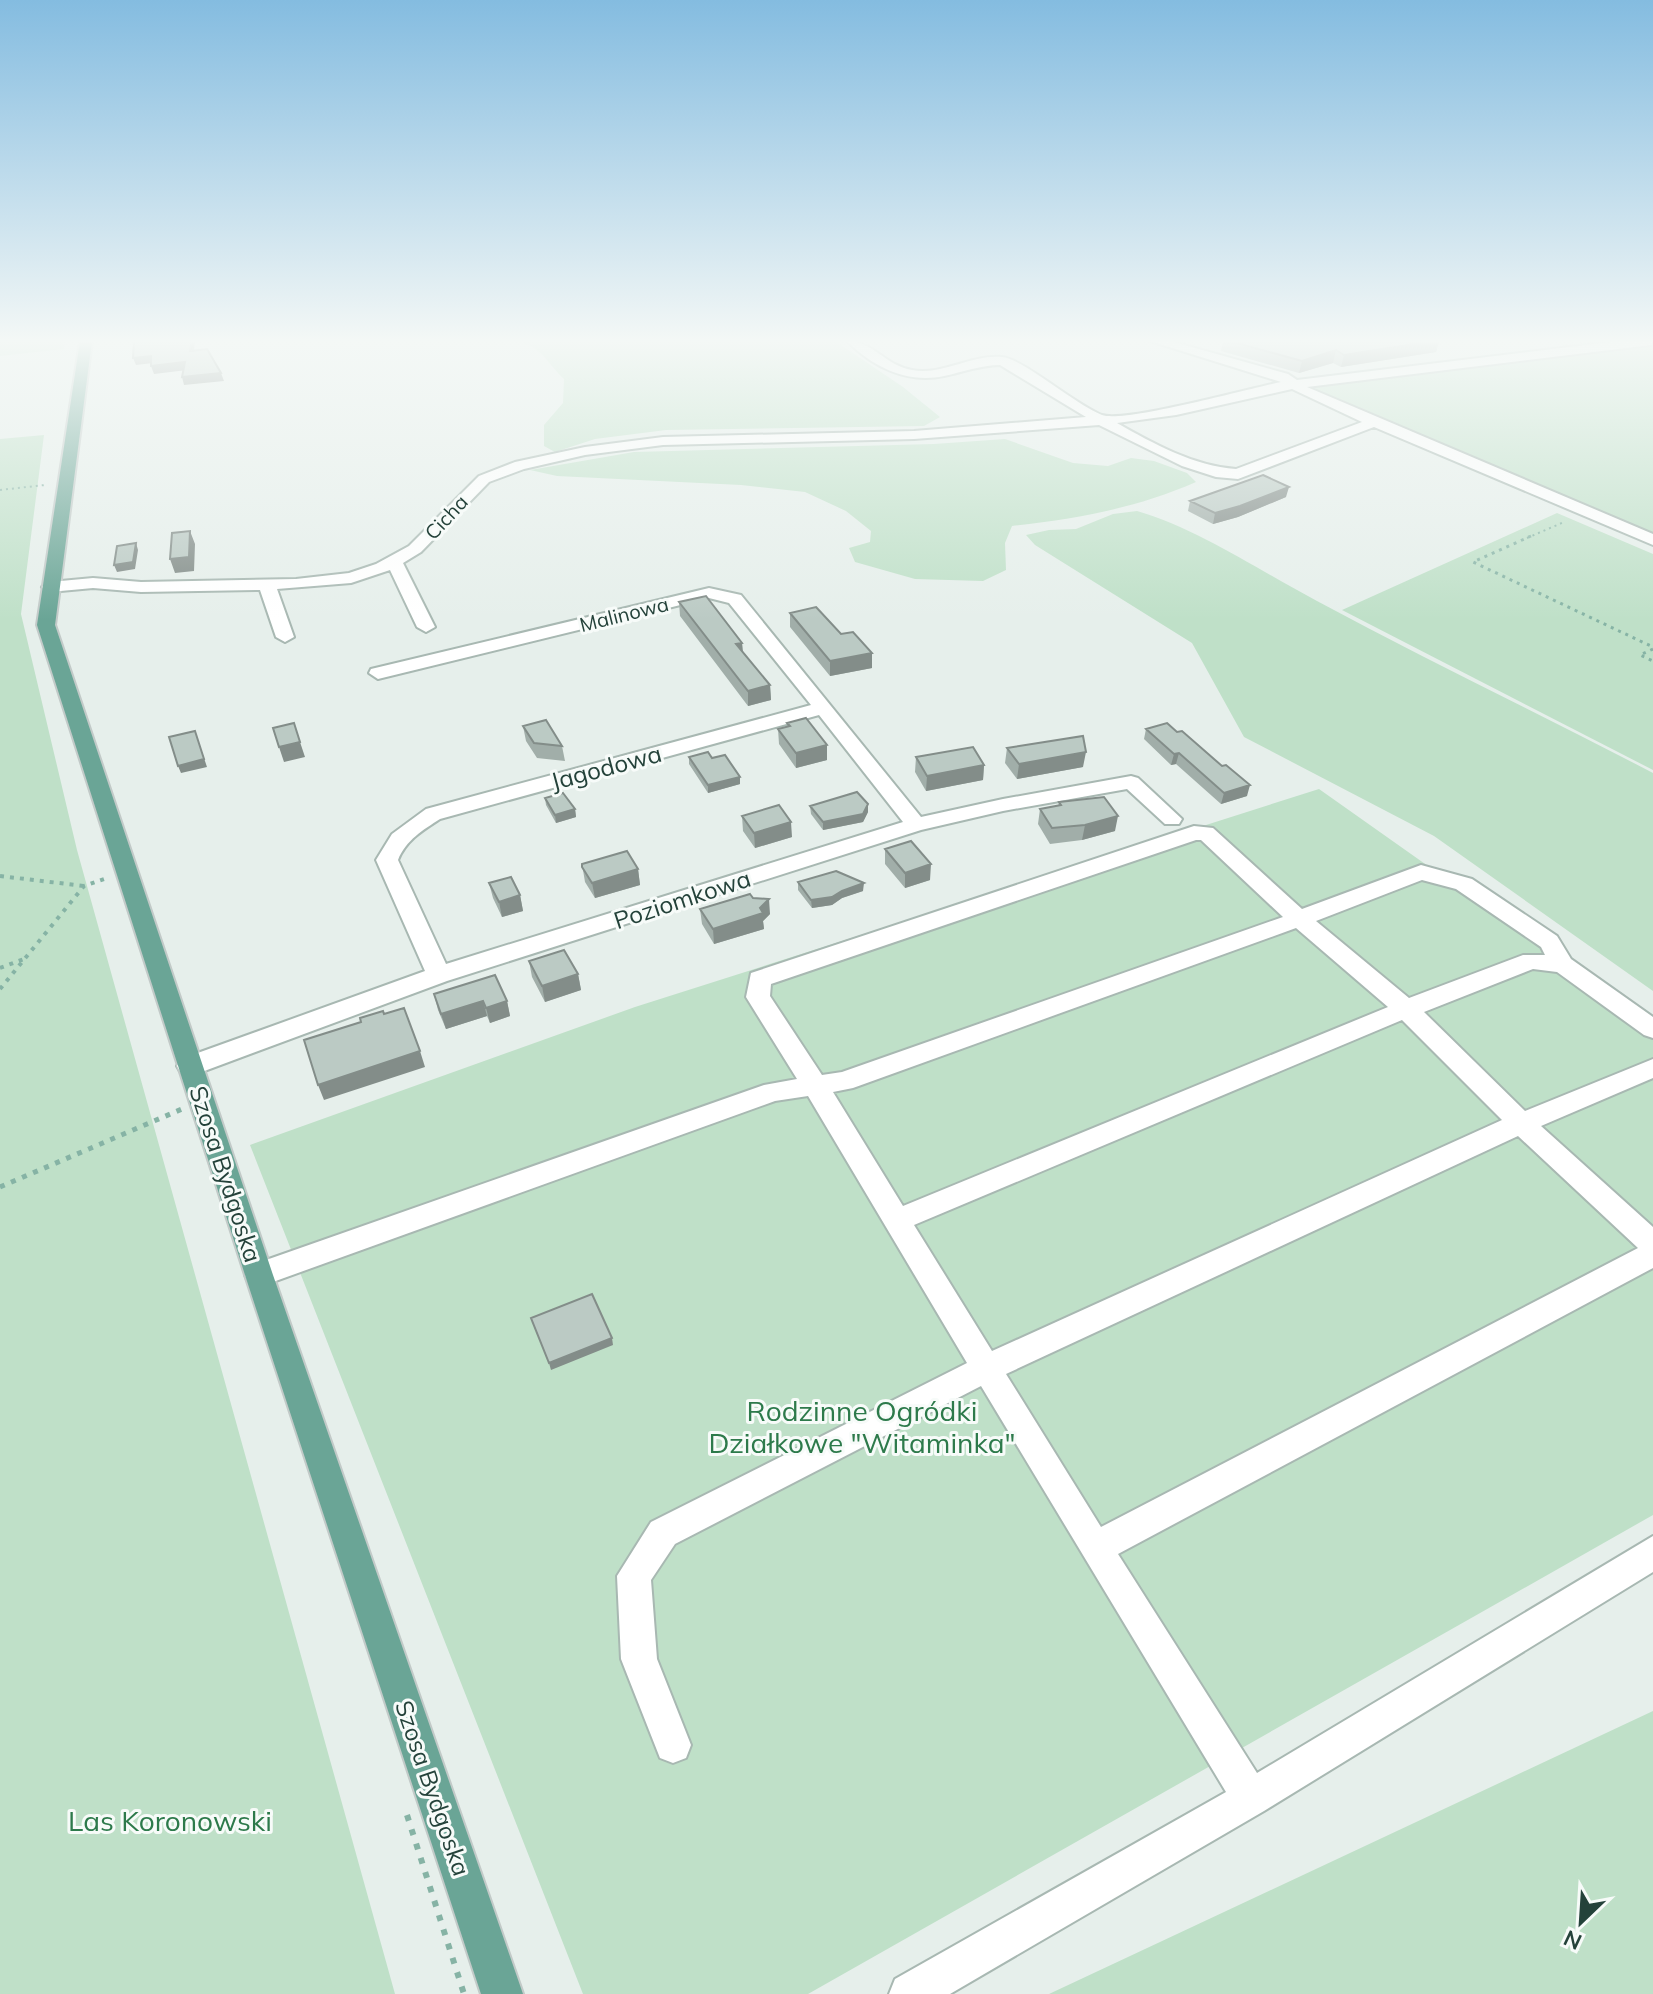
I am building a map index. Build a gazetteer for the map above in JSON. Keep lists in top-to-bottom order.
{
  "streets": {
    "main road": ["Szosa Bydgoska"],
    "street": [
      "Cicha",
      "Malinowa",
      "Jagodowa",
      "Poziomkowa"
    ]
  },
  "crossings": [
    ["Cicha", "Szosa Bydgoska"],
    ["Malinowa", "Jagodowa"],
    ["Jagodowa", "Poziomkowa"],
    ["Poziomkowa", "Szosa Bydgoska"]
  ],
  "parks": ["Rodzinne Ogródki Działkowe \"Witaminka\"", "Las Koronowski"],
  "north": "bottom left"
}
